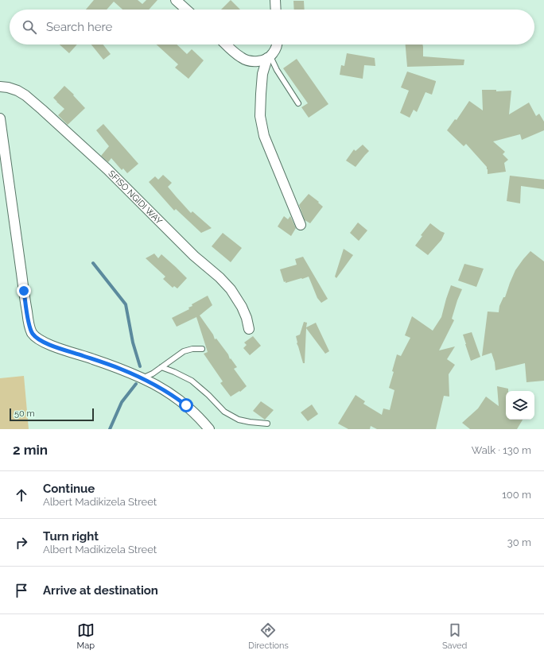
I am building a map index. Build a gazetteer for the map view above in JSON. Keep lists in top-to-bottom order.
{
  "streets": {
    "street": ["SFISO NGIDI WAY"]
  },
  "scale_bar": "50 m",
  "page": {
    "search": "Search here",
    "scale": "50 m",
    "heading": ["2 min", "Walk · 130 m"],
    "list": [
      ["Continue", "Albert Madikizela Street", "100 m"],
      ["Turn right", "Albert Madikizela Street", "30 m"],
      "Arrive at destination"
    ],
    "nav": ["Map", "Directions", "Saved"]
  }
}
